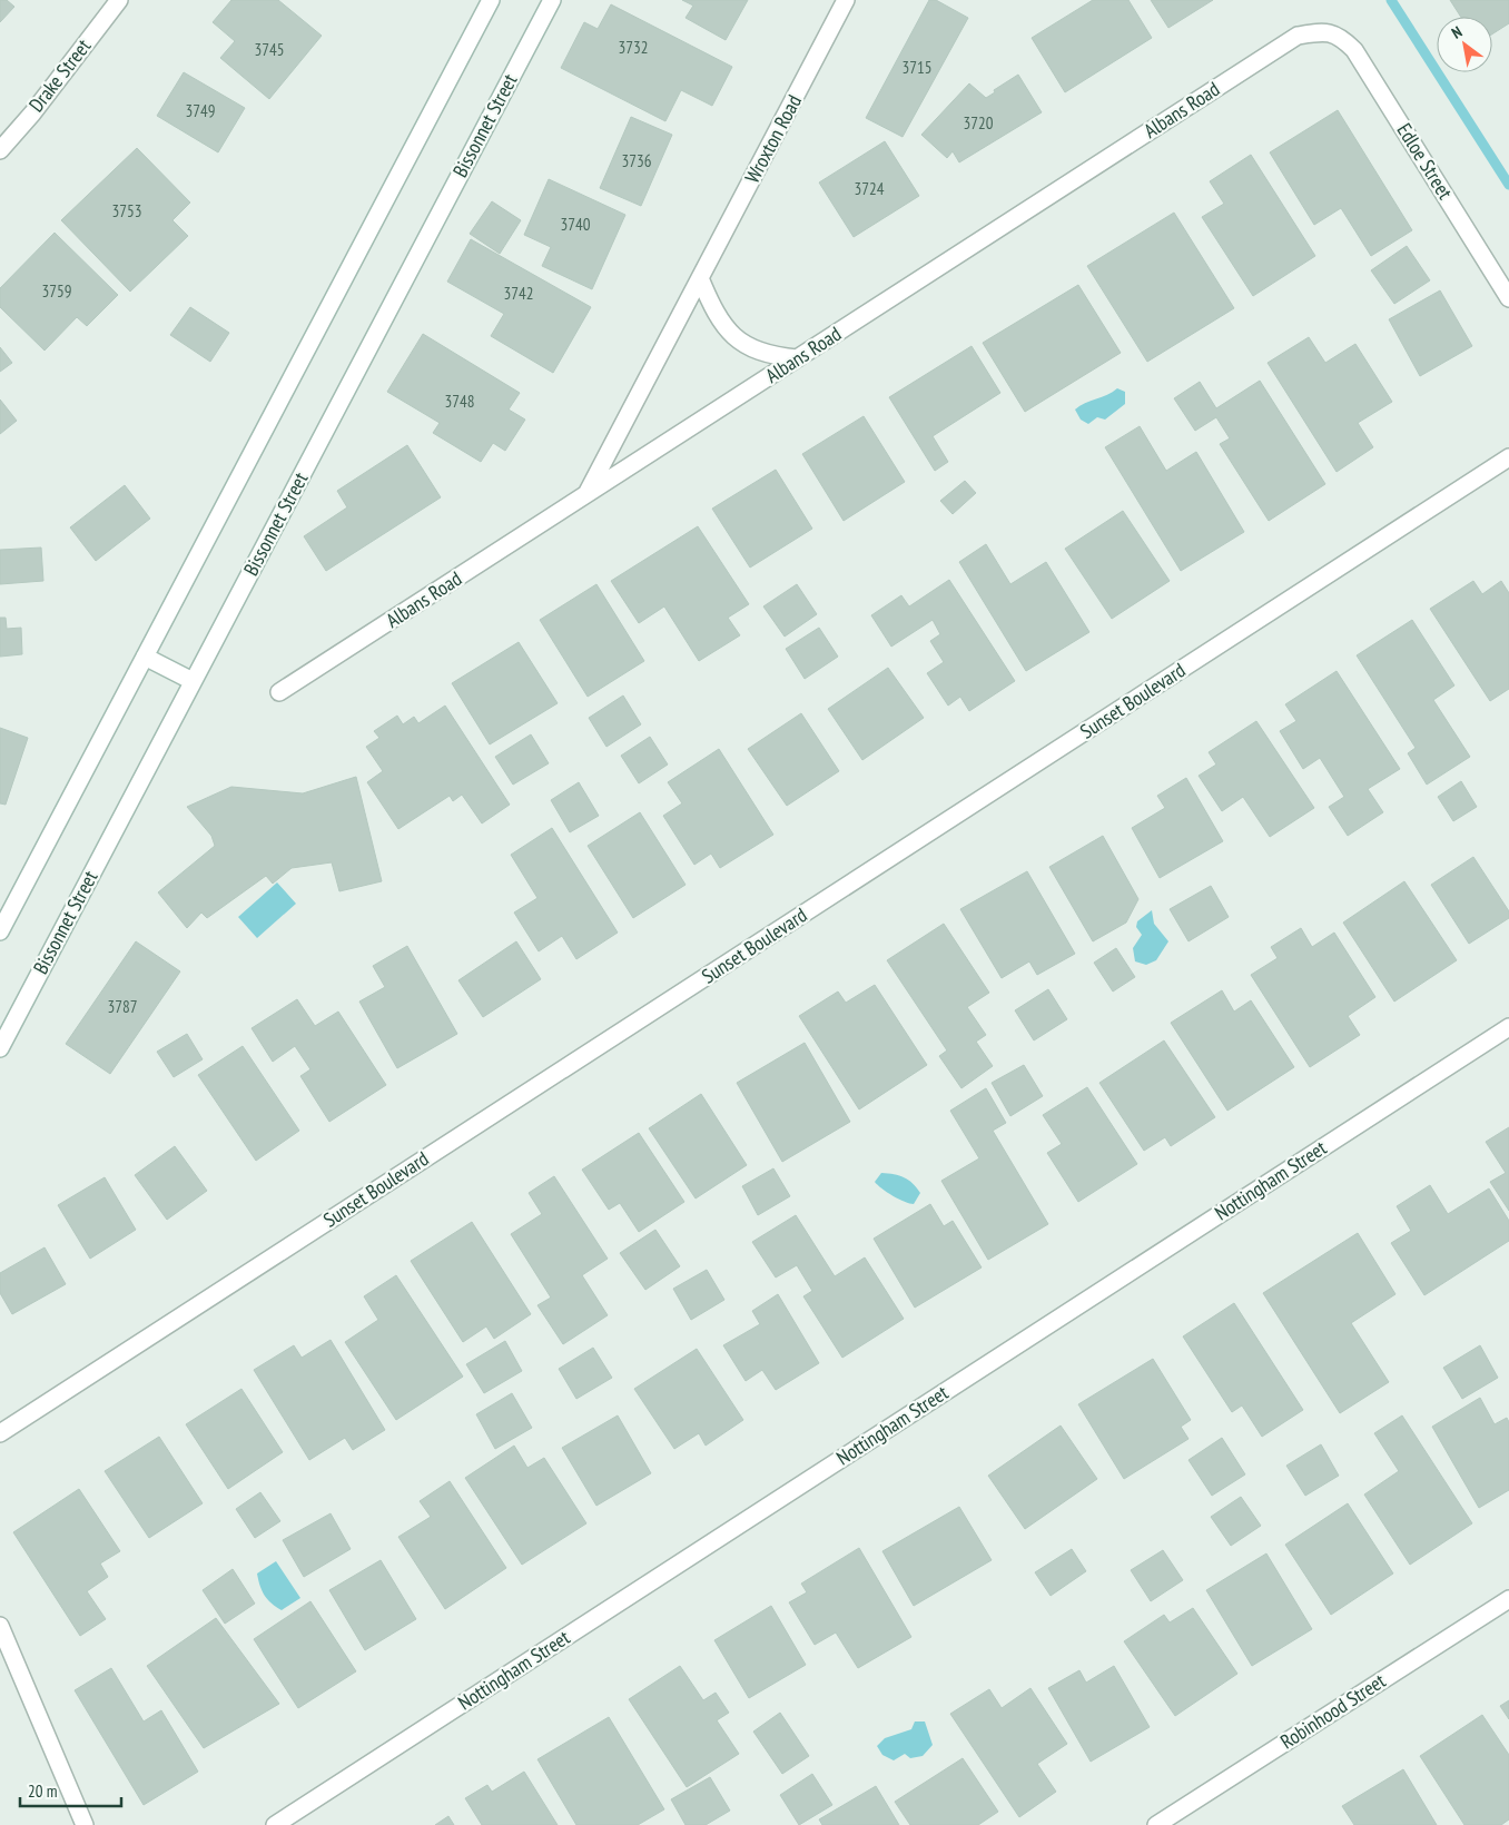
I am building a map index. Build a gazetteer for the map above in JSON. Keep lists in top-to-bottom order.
{
  "streets": {
    "street": [
      "Drake Street",
      "Albans Road",
      "Bissonnet Street",
      "Wroxton Road",
      "Edloe Street",
      "Sunset Boulevard",
      "Nottingham Street",
      "Robinhood Street"
    ]
  },
  "crossings": [
    ["Albans Road", "Wroxton Road"],
    ["Albans Road", "Edloe Street"]
  ],
  "house_numbers": [
    "3732",
    "3745",
    "3715",
    "3749",
    "3720",
    "3736",
    "3724",
    "3753",
    "3740",
    "3759",
    "3742",
    "3748",
    "3787"
  ],
  "scale_bar": "20 m",
  "north": "top left"
}
